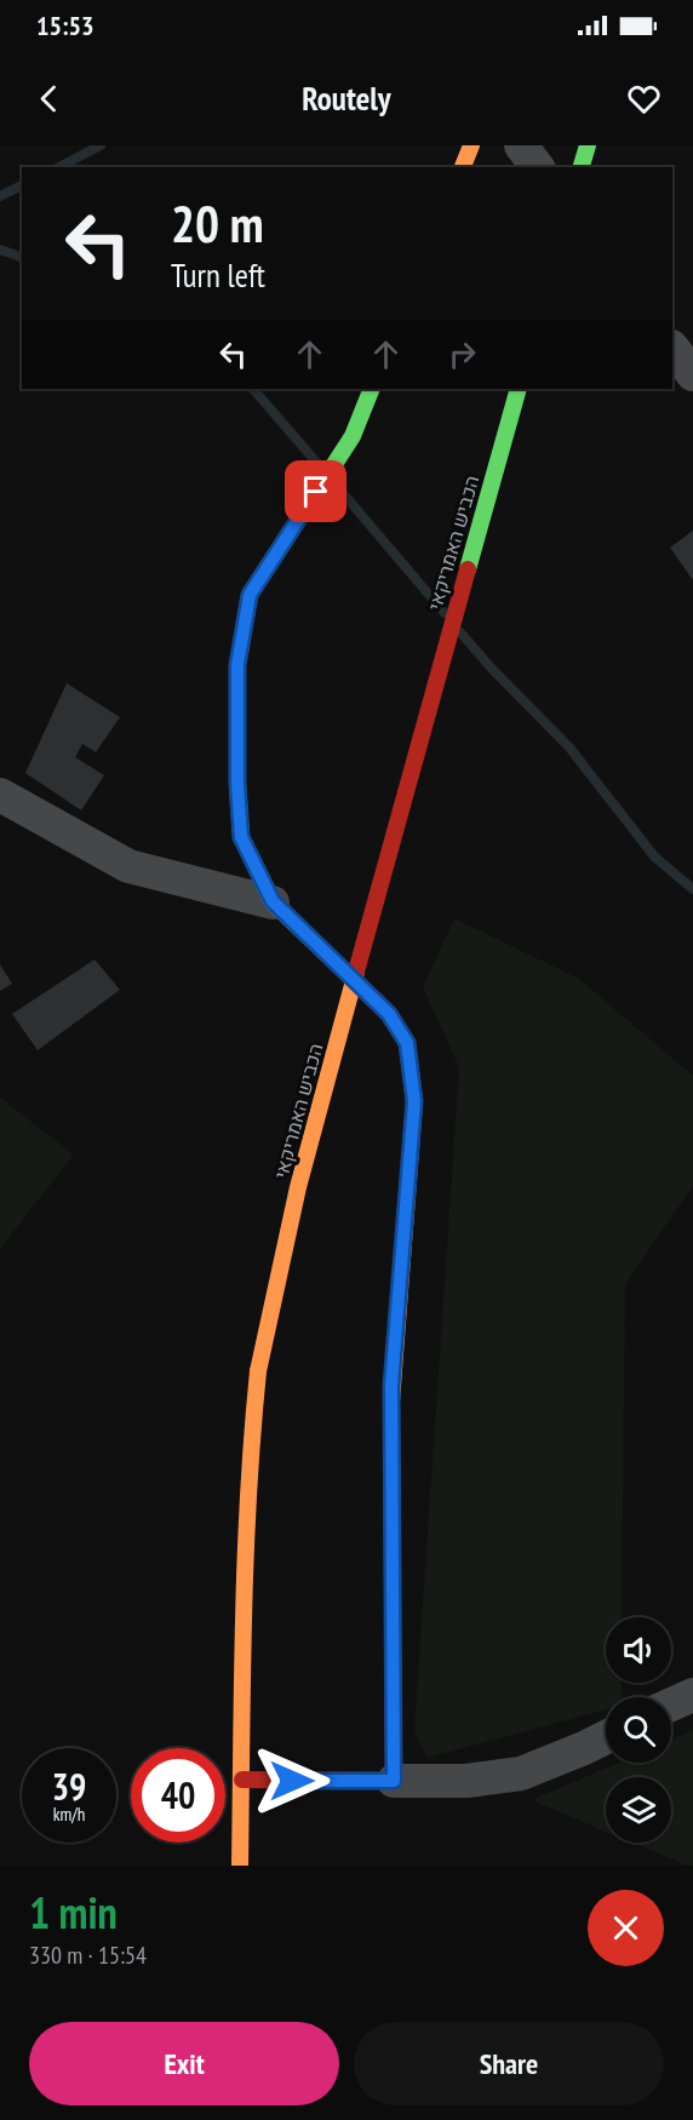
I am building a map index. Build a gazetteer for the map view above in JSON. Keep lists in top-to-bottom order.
{
  "streets": {
    "street": ["הכביש האמריקאי"]
  },
  "page": {
    "status": "15:53",
    "header": "Routely",
    "turn": ["20 m", "Turn left"],
    "speed": "39 km/h",
    "limit": "40",
    "heading": ["1 min", "330 m · 15:54"],
    "buttons": ["Exit", "Share"]
  }
}
